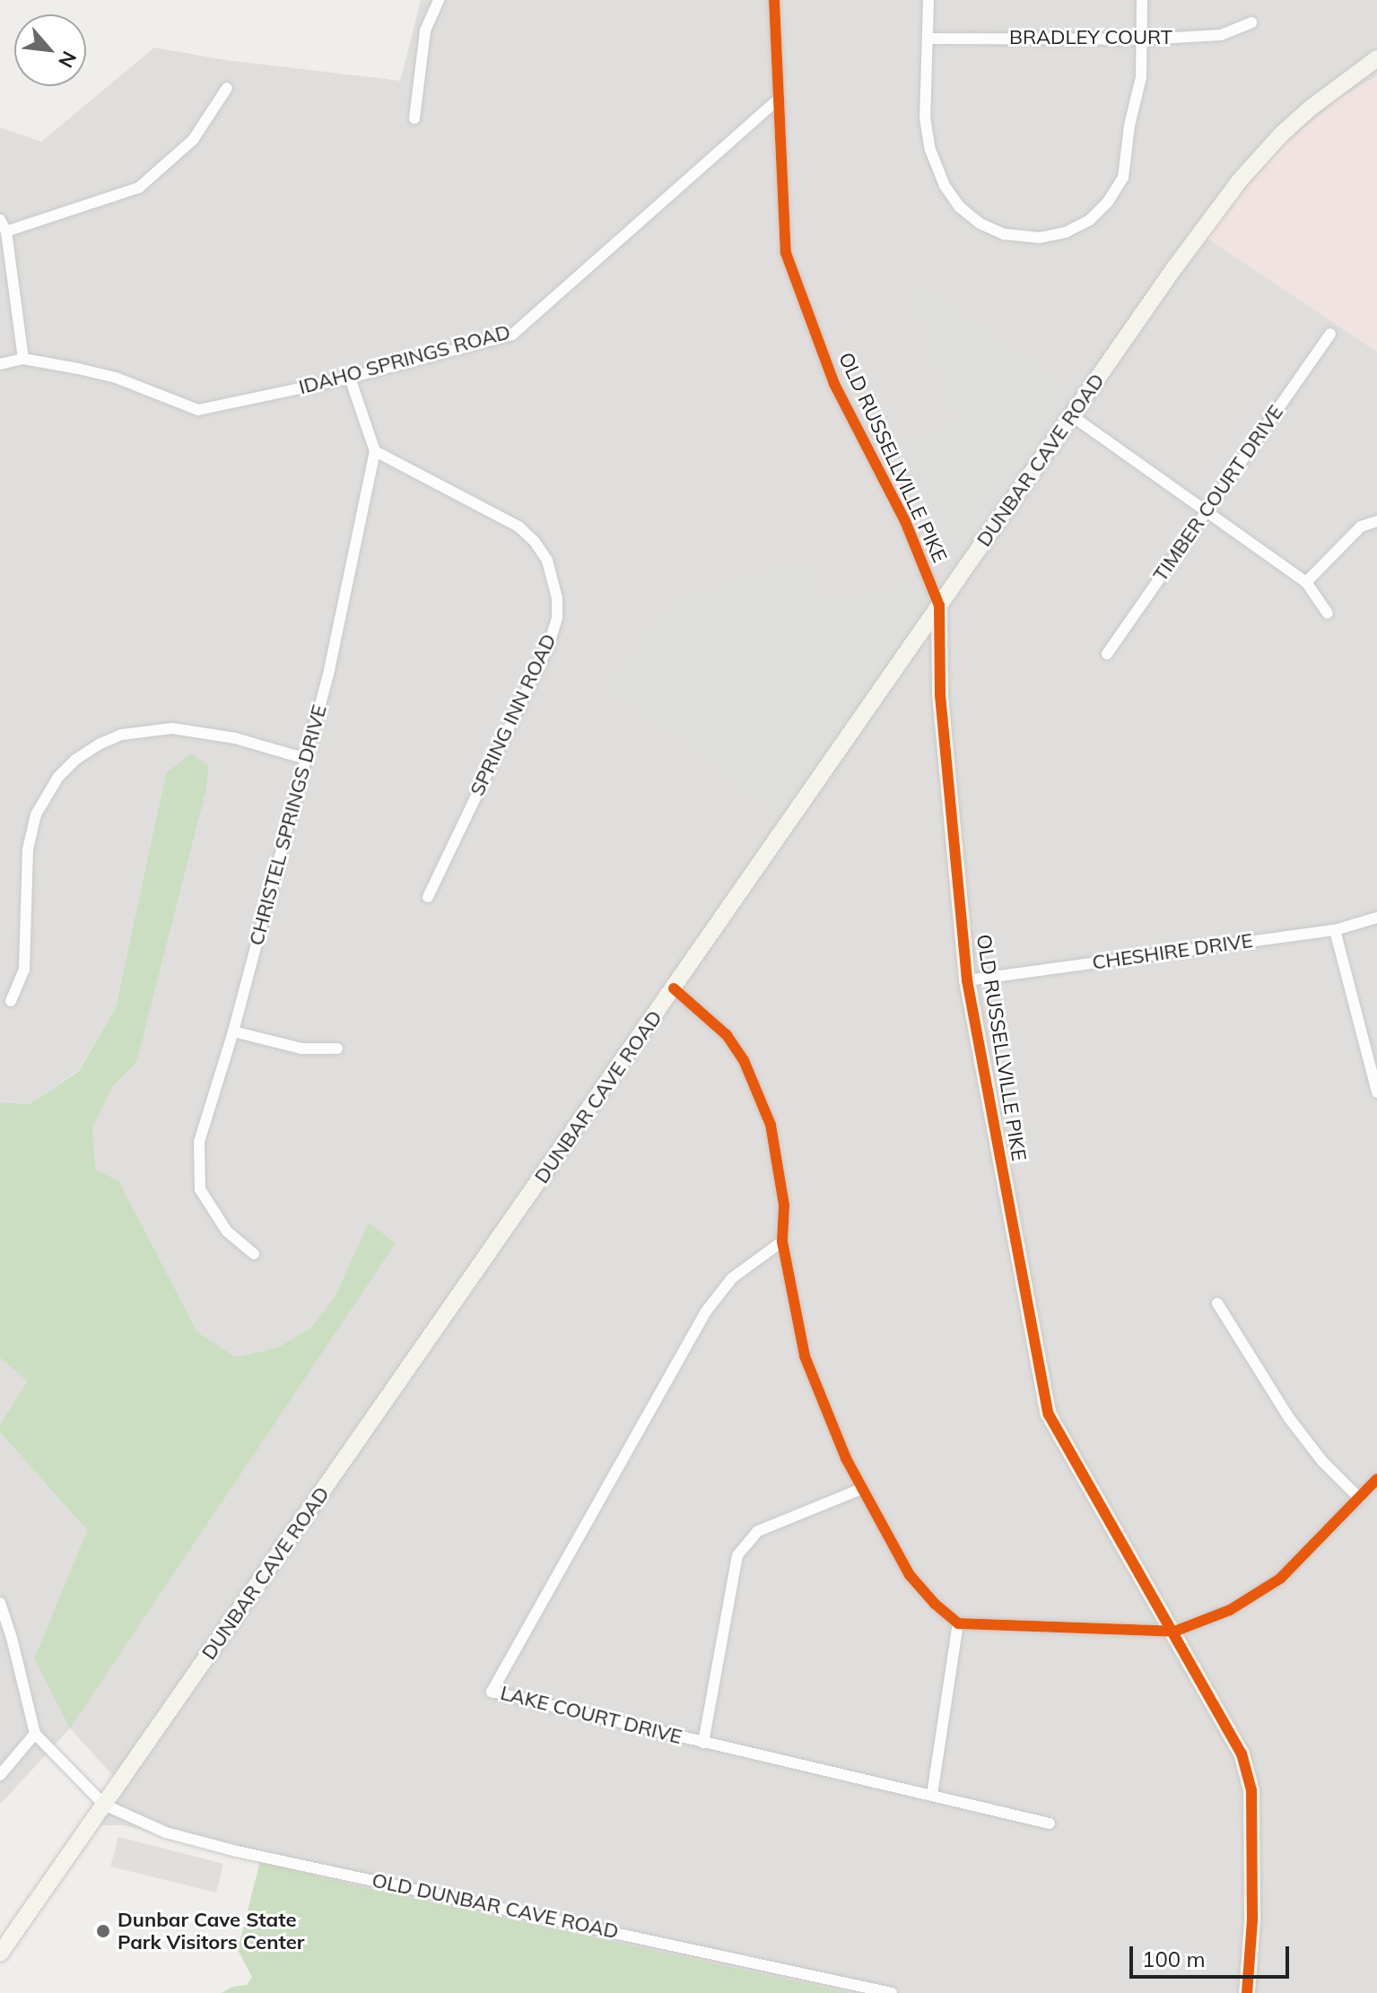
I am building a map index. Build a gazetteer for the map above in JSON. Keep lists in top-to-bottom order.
{
  "streets": {
    "main road": ["OLD RUSSELLVILLE PIKE", "DUNBAR CAVE ROAD"],
    "street": [
      "BRADLEY COURT",
      "IDAHO SPRINGS ROAD",
      "TIMBER COURT DRIVE",
      "SPRING INN ROAD",
      "CHRISTEL SPRINGS DRIVE",
      "CHESHIRE DRIVE",
      "LAKE COURT DRIVE",
      "OLD DUNBAR CAVE ROAD"
    ]
  },
  "crossings": [
    ["IDAHO SPRINGS ROAD", "OLD RUSSELLVILLE PIKE"],
    ["OLD RUSSELLVILLE PIKE", "DUNBAR CAVE ROAD"],
    ["OLD RUSSELLVILLE PIKE", "CHESHIRE DRIVE"],
    ["DUNBAR CAVE ROAD", "OLD DUNBAR CAVE ROAD"],
    ["SPRING INN ROAD", "CHRISTEL SPRINGS DRIVE"]
  ],
  "places": ["Dunbar Cave State Park Visitors Center"],
  "scale_bar": "100 m",
  "north": "bottom right"
}
